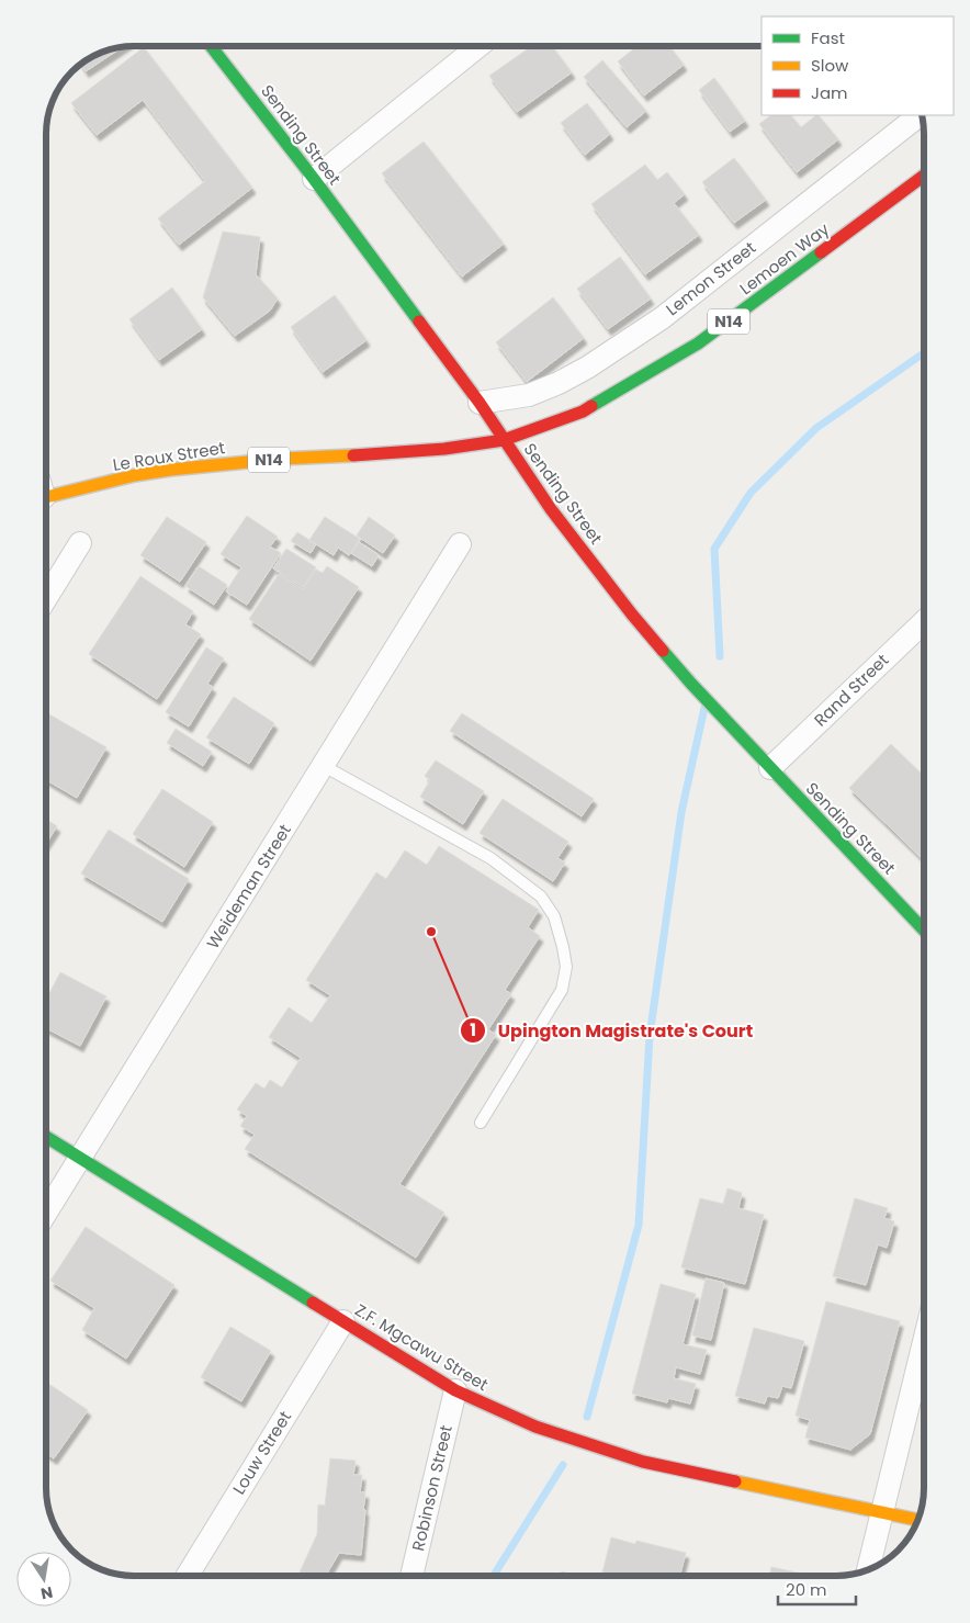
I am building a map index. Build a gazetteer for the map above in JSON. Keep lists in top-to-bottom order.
{
  "streets": {
    "main road": [
      "Sending Street",
      "Lemoen Way",
      "N14",
      "Le Roux Street",
      "Z.F. Mgcawu Street"
    ],
    "street": [
      "Lemon Street",
      "Rand Street",
      "Weideman Street",
      "Louw Street",
      "Robinson Street"
    ]
  },
  "crossings": [
    ["Sending Street", "Lemoen Way"],
    ["Sending Street", "Lemon Street"],
    ["Sending Street", "Le Roux Street"],
    ["Sending Street", "Rand Street"],
    ["Lemoen Way", "Le Roux Street"],
    ["Weideman Street", "Z.F. Mgcawu Street"],
    ["Z.F. Mgcawu Street", "Louw Street"],
    ["Z.F. Mgcawu Street", "Robinson Street"]
  ],
  "places": ["Upington Magistrate's Court"],
  "legend": ["Fast", "Slow", "Jam"],
  "scale_bar": "20 m",
  "north": "bottom"
}
